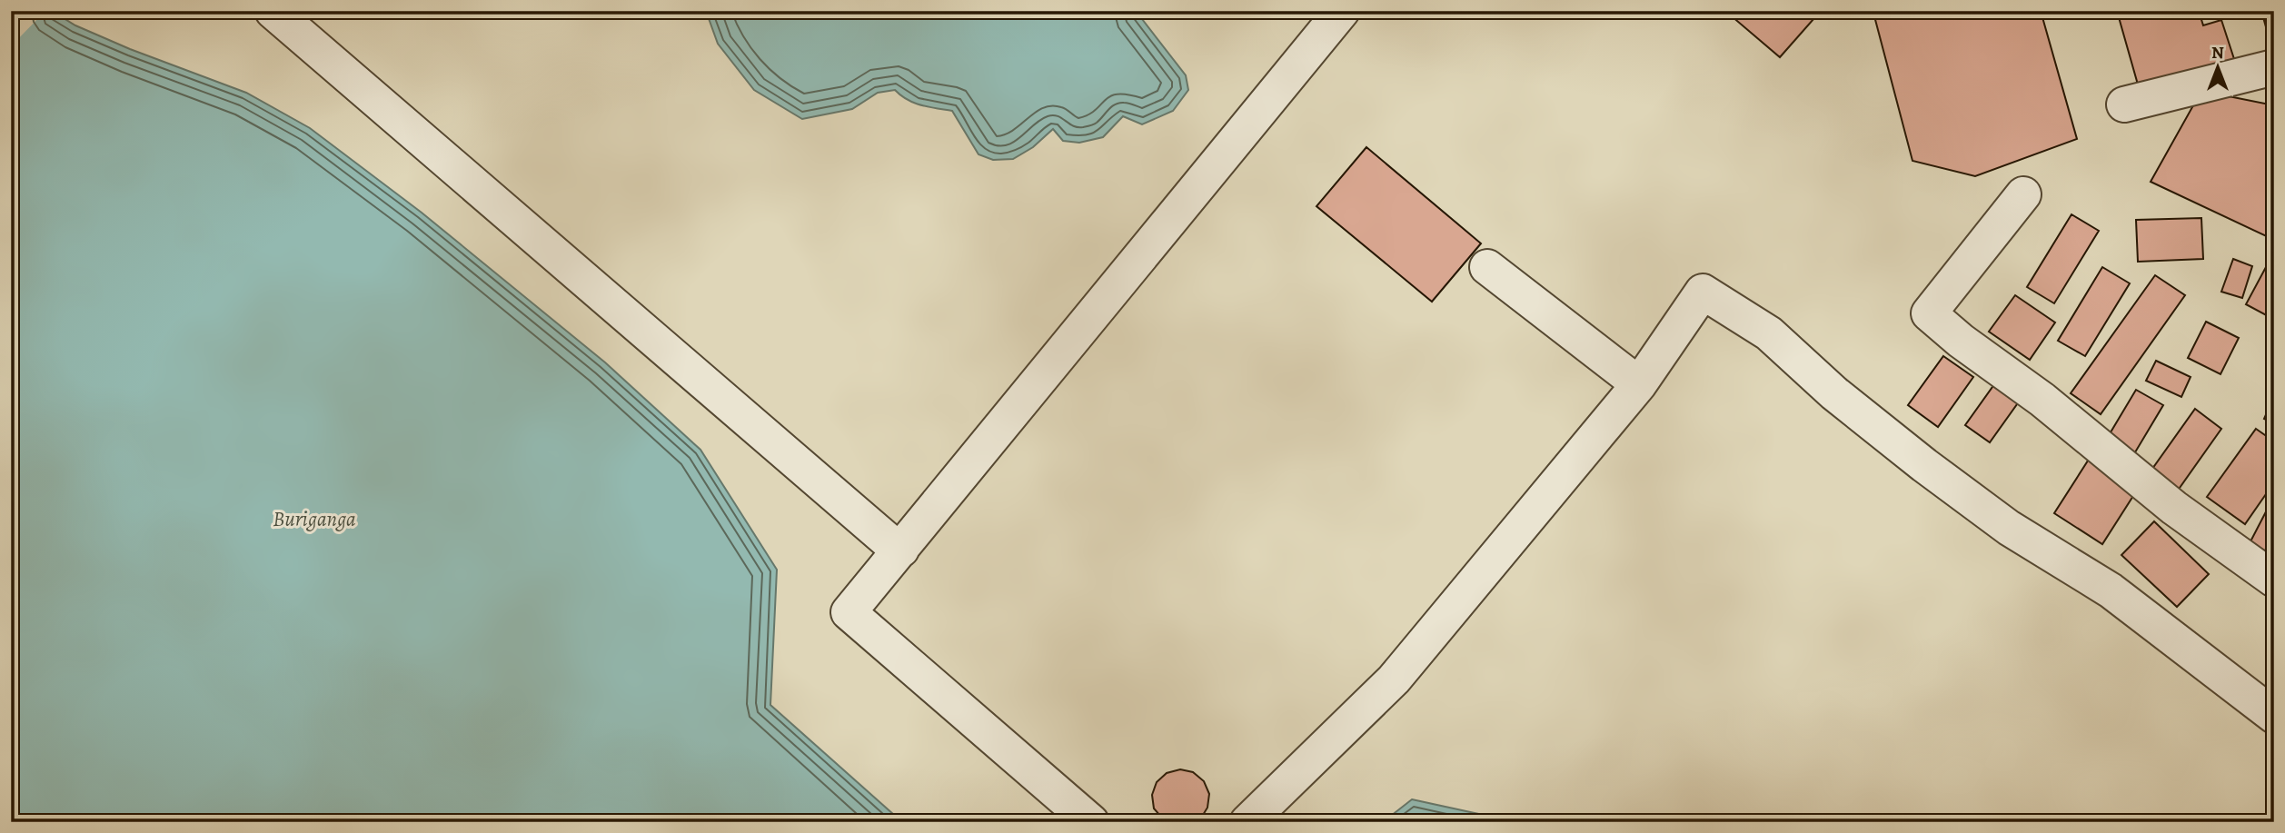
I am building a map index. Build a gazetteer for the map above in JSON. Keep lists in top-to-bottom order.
{
  "water": ["Buriganga"],
  "north": "top"
}
